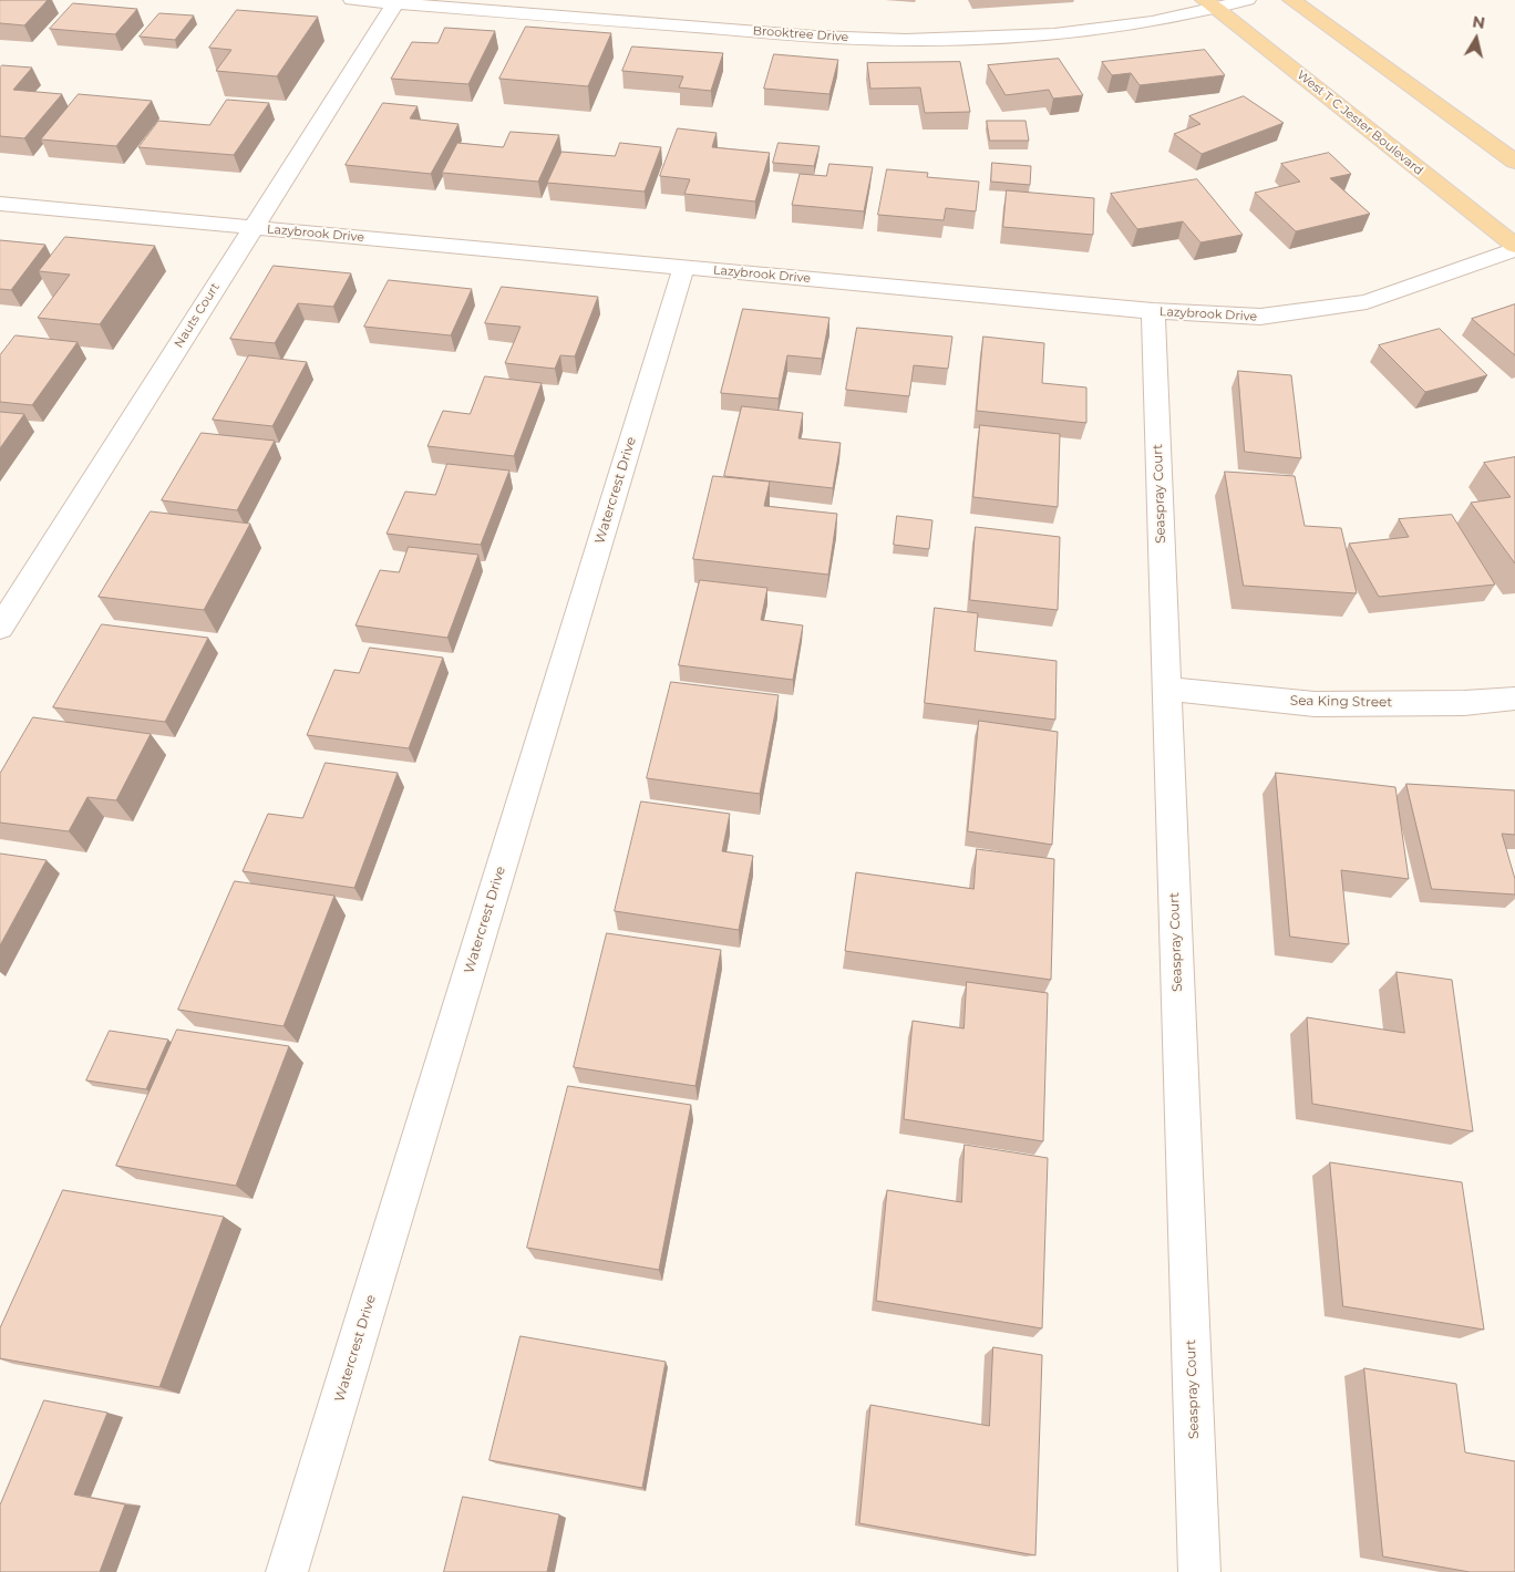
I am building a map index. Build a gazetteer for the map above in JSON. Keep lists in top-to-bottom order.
{
  "streets": {
    "main road": ["West T C Jester Boulevard"],
    "street": [
      "Brooktree Drive",
      "Lazybrook Drive",
      "Nauts Court",
      "Watercrest Drive",
      "Seaspray Court",
      "Sea King Street"
    ]
  },
  "crossings": [
    ["Brooktree Drive", "West T C Jester Boulevard"],
    ["Brooktree Drive", "Nauts Court"],
    ["West T C Jester Boulevard", "Lazybrook Drive"],
    ["Lazybrook Drive", "Nauts Court"],
    ["Lazybrook Drive", "Watercrest Drive"],
    ["Lazybrook Drive", "Seaspray Court"],
    ["Seaspray Court", "Sea King Street"]
  ],
  "north": "top"
}
